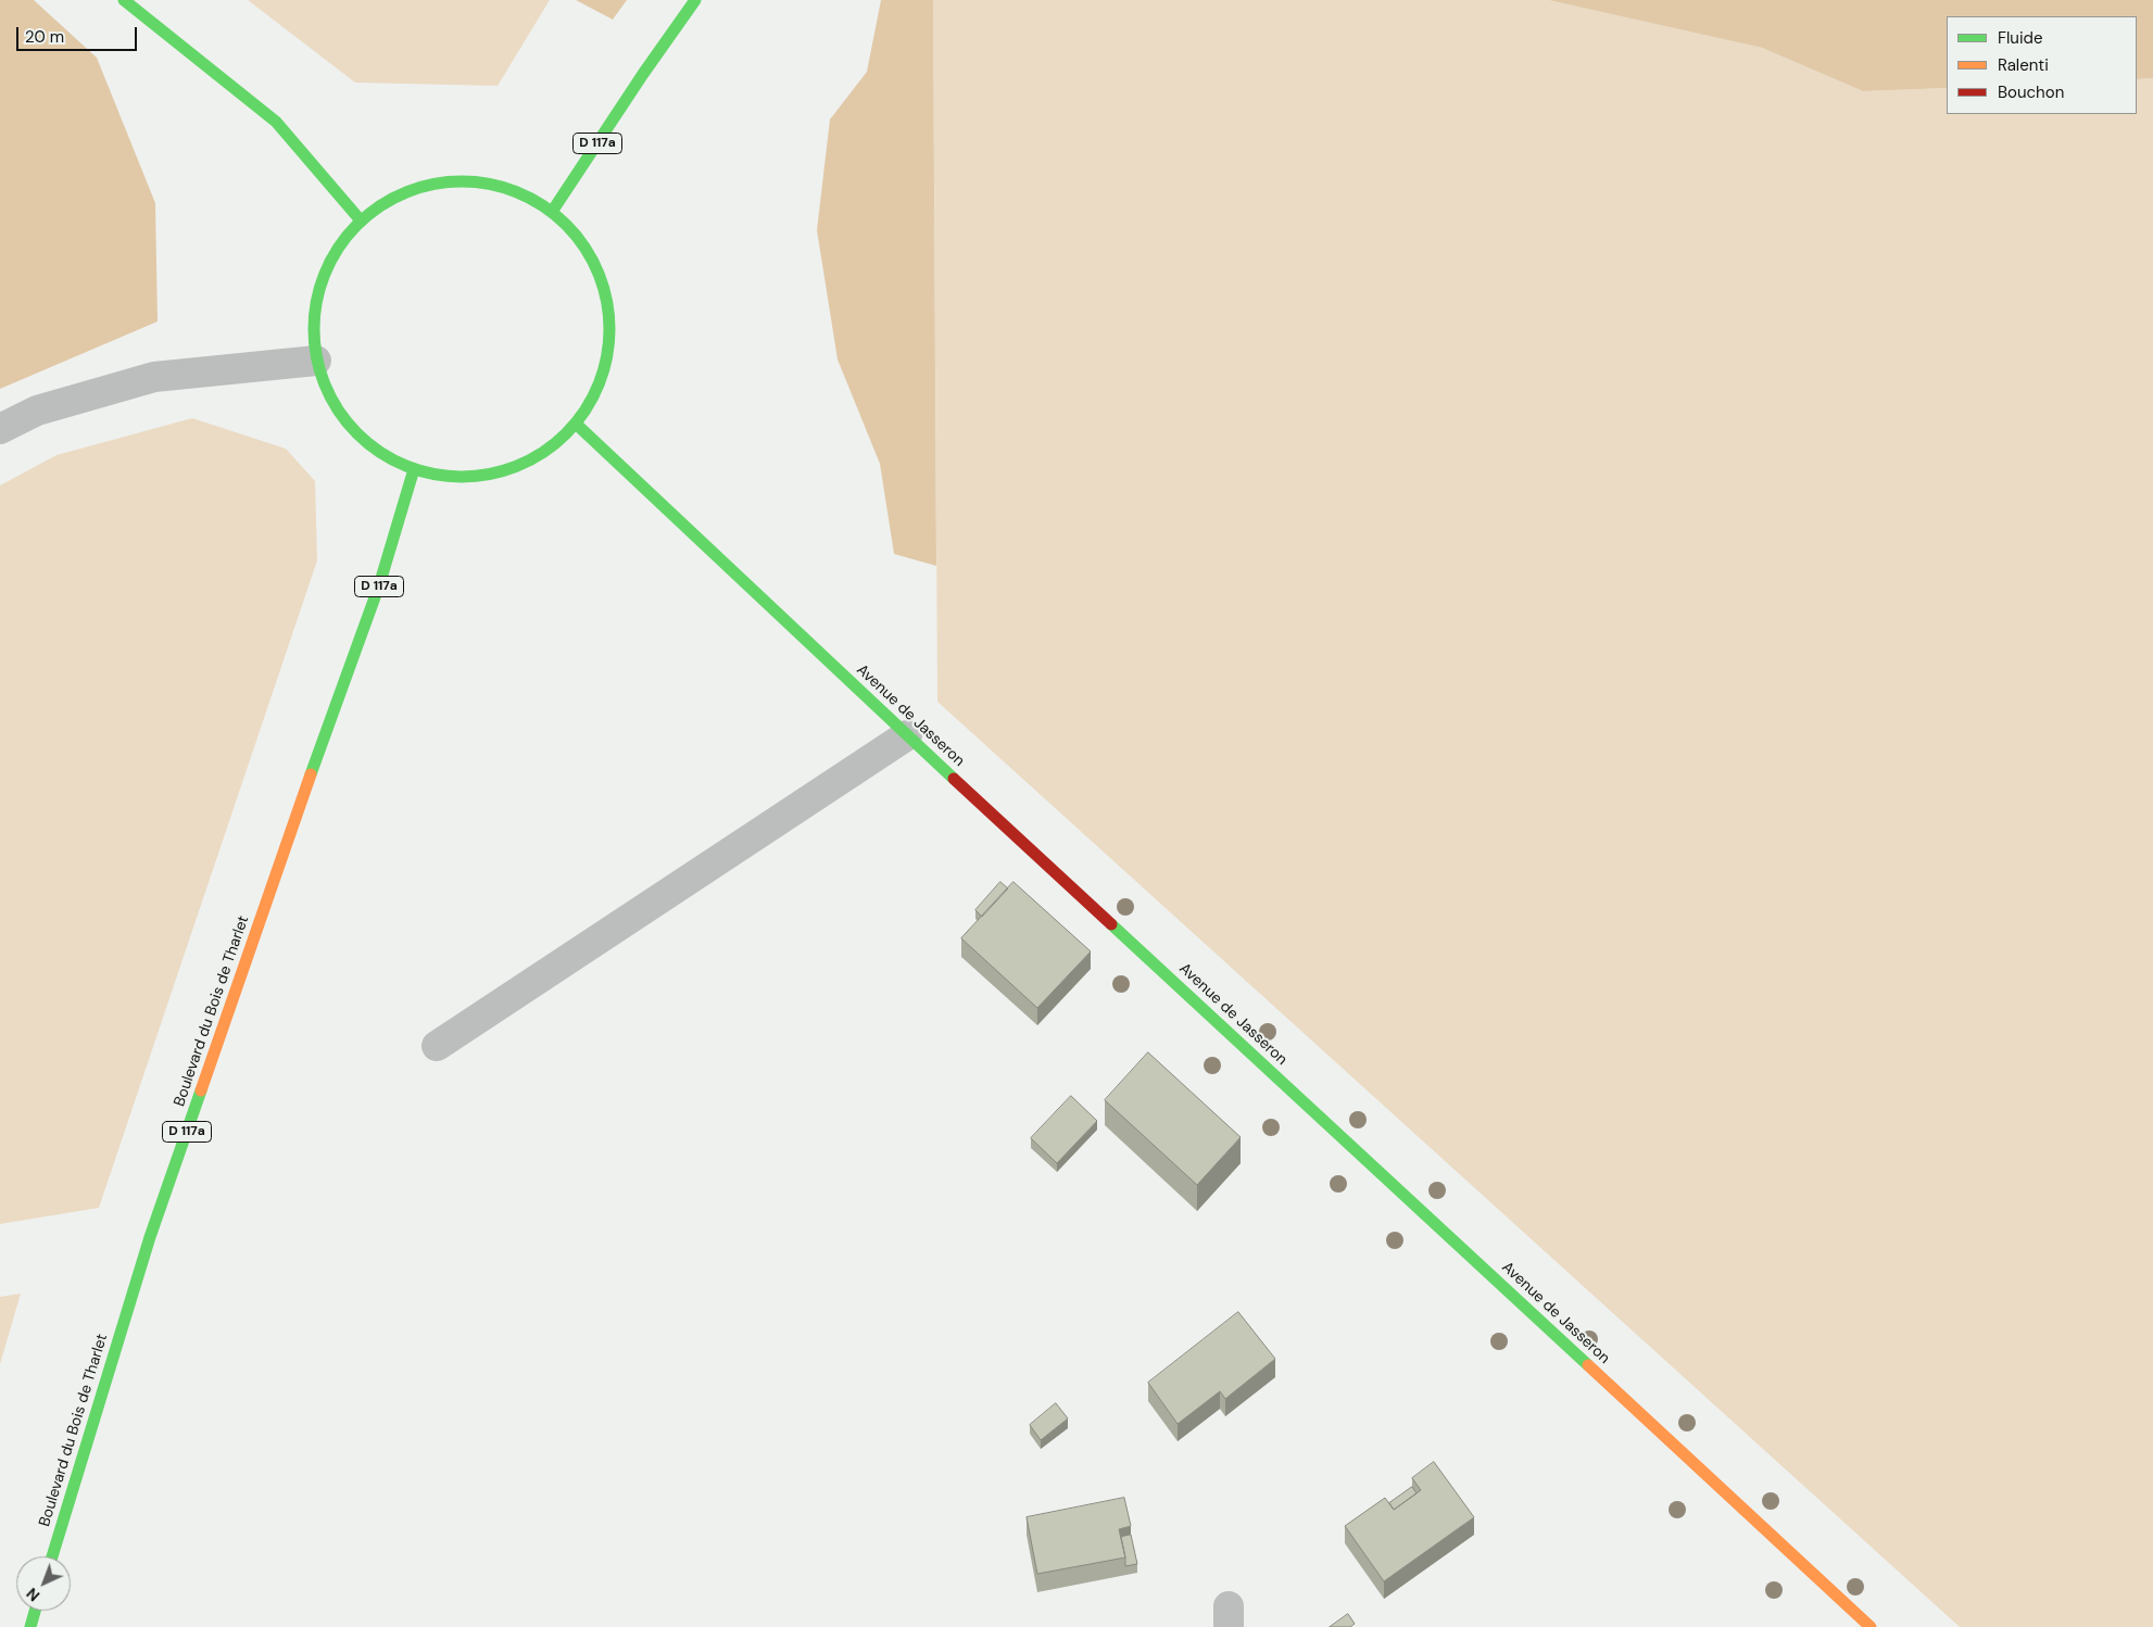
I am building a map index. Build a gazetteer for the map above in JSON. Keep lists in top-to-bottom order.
{
  "streets": {
    "main road": ["D 117a", "Avenue de Jasseron", "Boulevard du Bois de Tharlet"]
  },
  "legend": ["Fluide", "Ralenti", "Bouchon"],
  "scale_bar": "20 m",
  "north": "bottom left"
}
